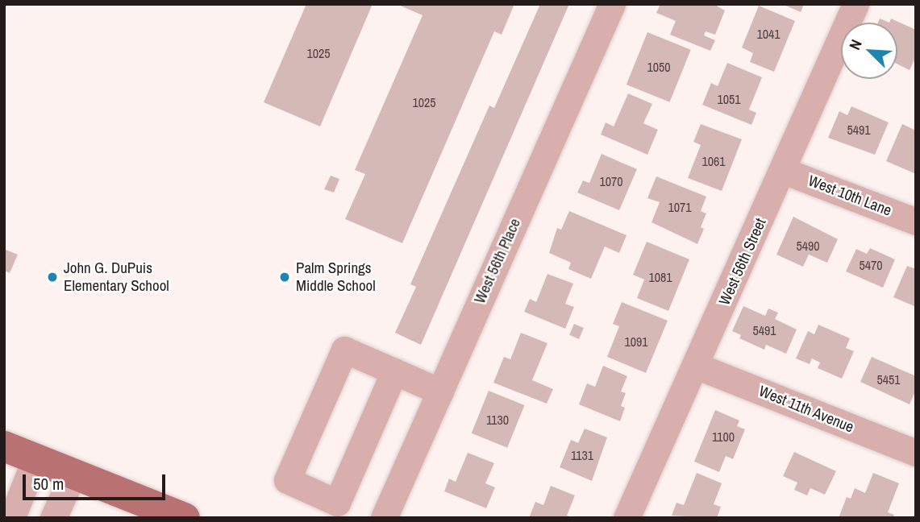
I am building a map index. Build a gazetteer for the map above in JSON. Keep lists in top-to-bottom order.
{
  "streets": {
    "street": [
      "West 10th Lane",
      "West 56th Place",
      "West 56th Street",
      "West 11th Avenue"
    ]
  },
  "crossings": [
    ["West 10th Lane", "West 56th Street"],
    ["West 56th Street", "West 11th Avenue"]
  ],
  "places": ["John G. DuPuis Elementary School", "Palm Springs Middle School"],
  "house_numbers": [
    "1041",
    "1025",
    "1050",
    "1051",
    "1025",
    "5491",
    "1061",
    "1070",
    "1071",
    "5490",
    "5470",
    "1081",
    "5491",
    "1091",
    "5451",
    "1130",
    "1100",
    "1131"
  ],
  "scale_bar": "50 m",
  "north": "top left"
}
